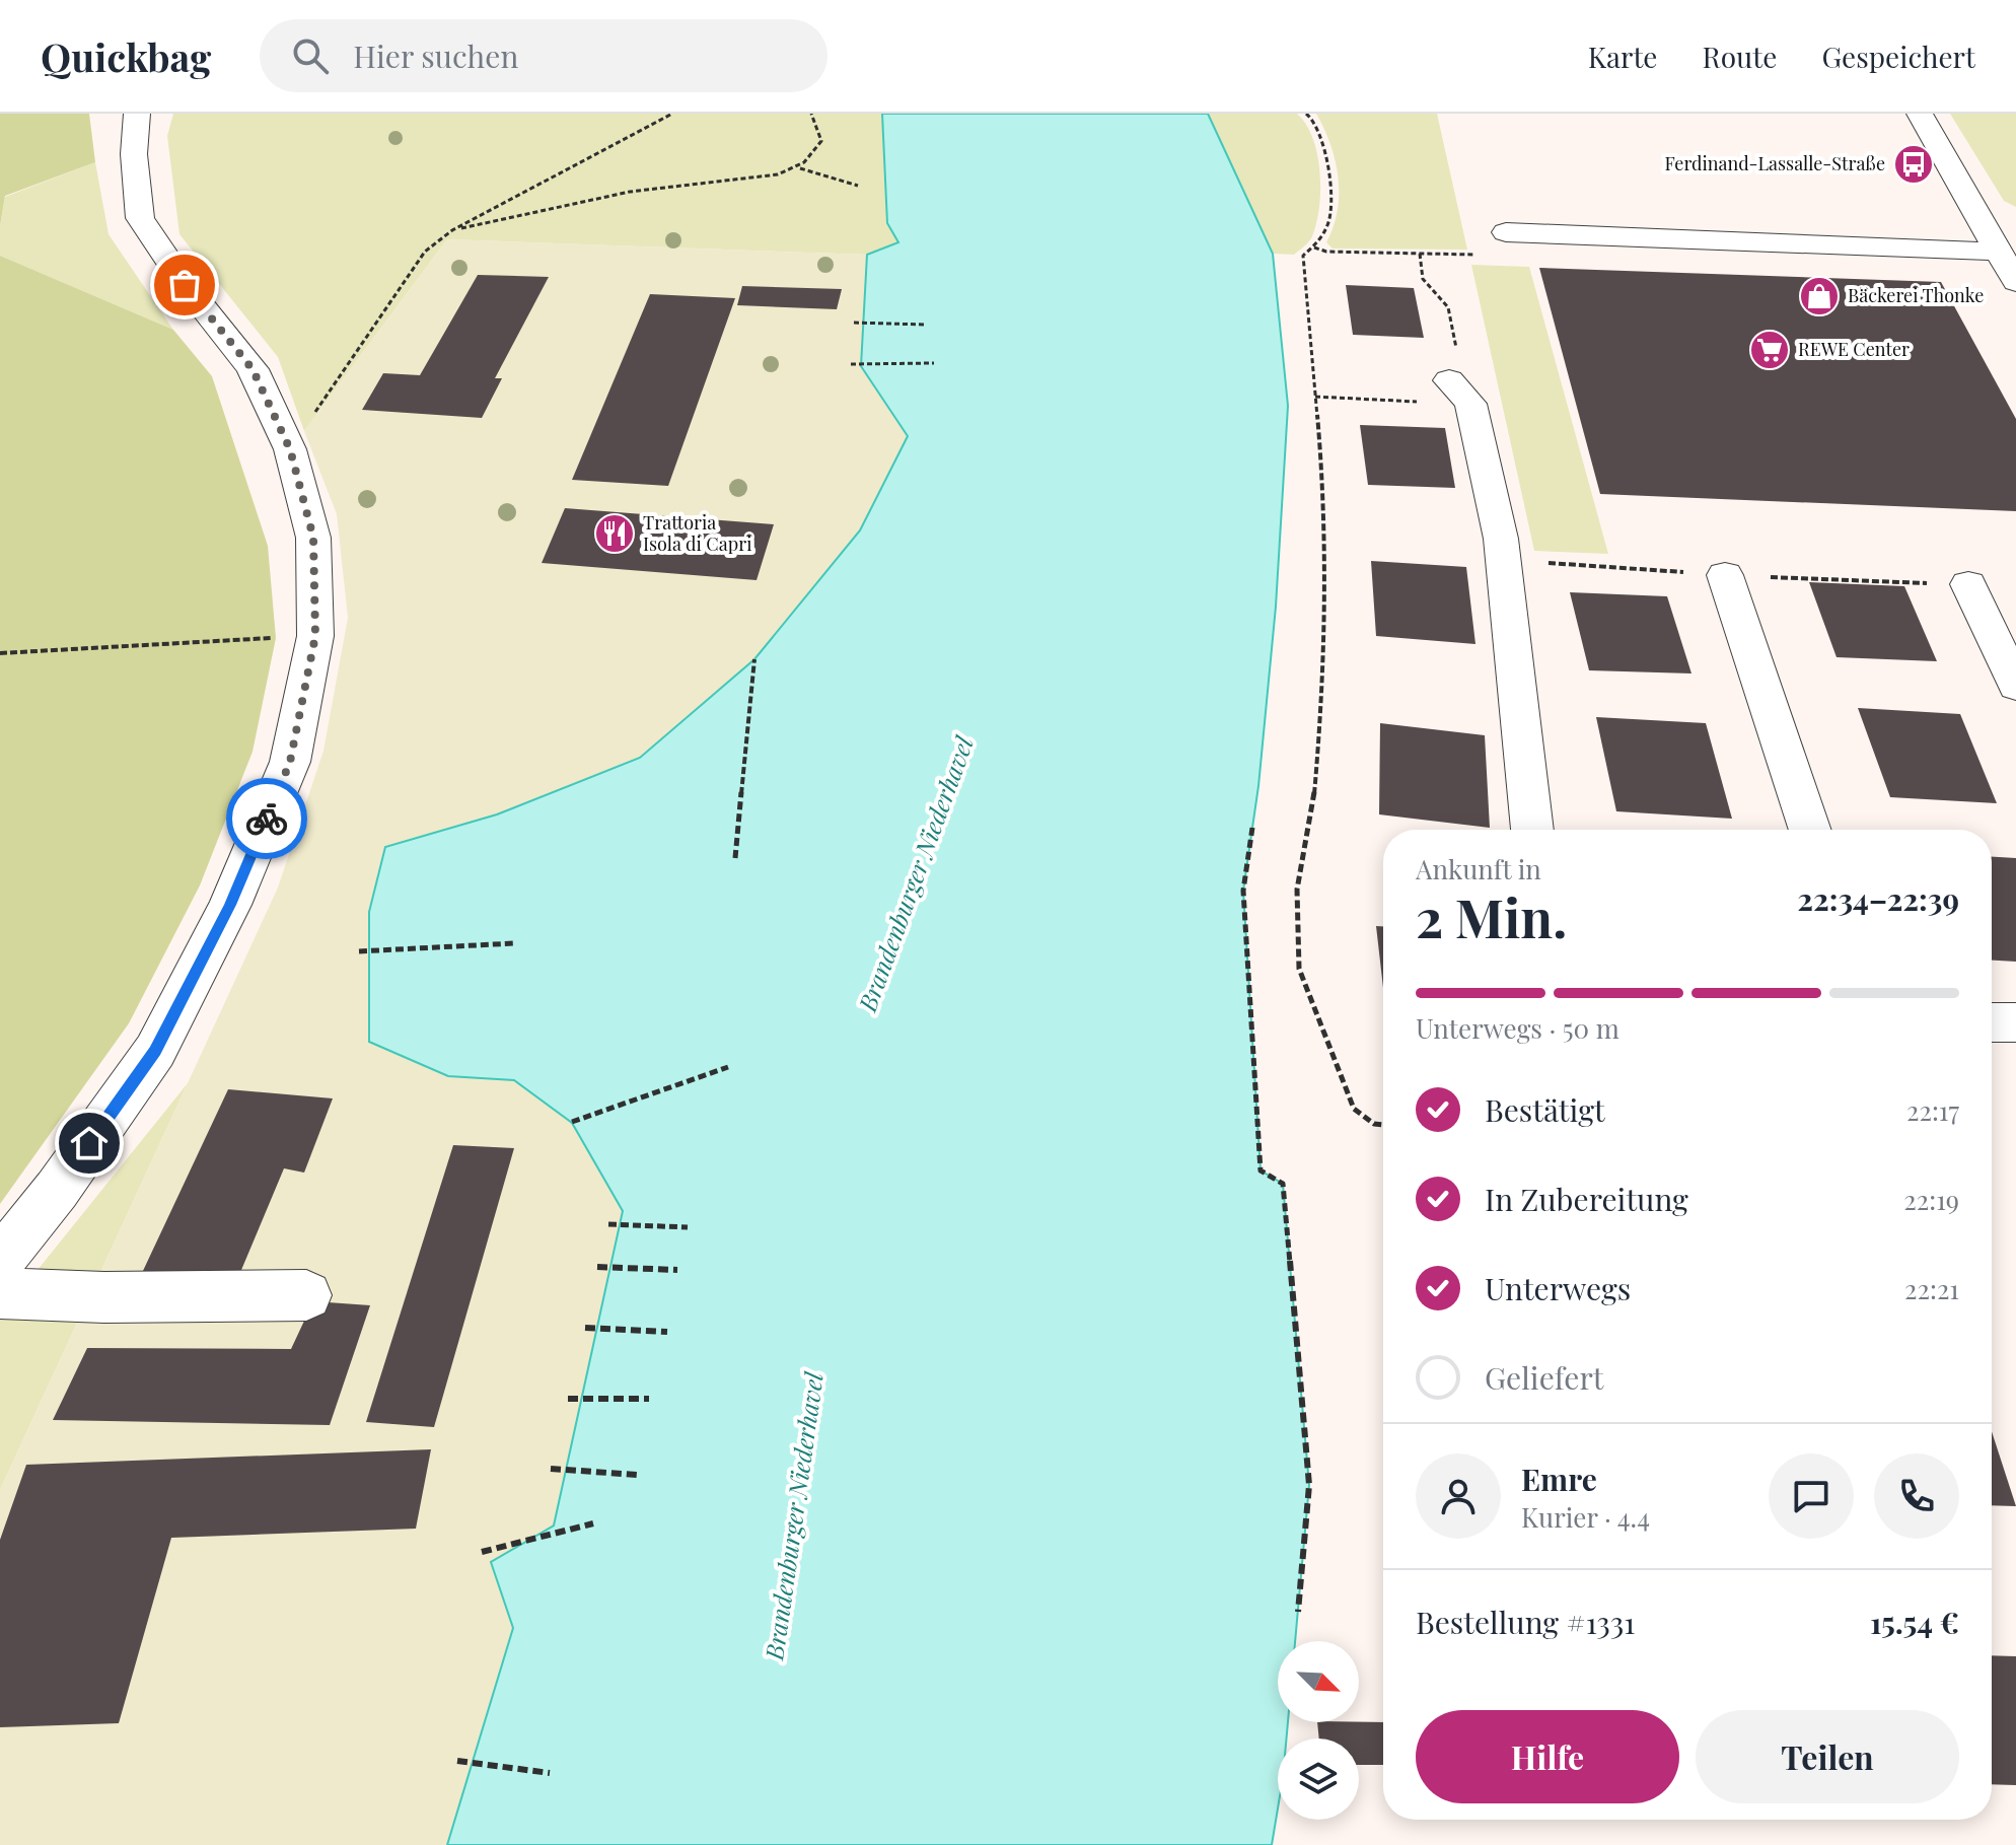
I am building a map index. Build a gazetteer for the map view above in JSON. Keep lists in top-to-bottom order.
{
  "water": ["Brandenburger Niederhavel"],
  "places": {
    "bus stop": ["Ferdinand-Lassalle-Straße"],
    "shop": ["Bäckerei Thonke"],
    "supermarket": ["REWE Center"],
    "restaurant": ["Trattoria Isola di Capri"]
  },
  "north": "bottom right",
  "page": {
    "header": "Quickbag",
    "search": "Hier suchen",
    "nav": ["Karte", "Route", "Gespeichert"],
    "heading": ["2 Min.", "Ankunft in", "22:34–22:39"],
    "panel": [
      "Emre",
      "Kurier · 4.4",
      "Bestellung #1331",
      "15.54 €"
    ],
    "bar": "Unterwegs · 50 m",
    "list": [
      ["Bestätigt", "22:17"],
      ["In Zubereitung", "22:19"],
      ["Unterwegs", "22:21"],
      "Geliefert"
    ],
    "buttons": ["Hilfe", "Teilen"]
  }
}
